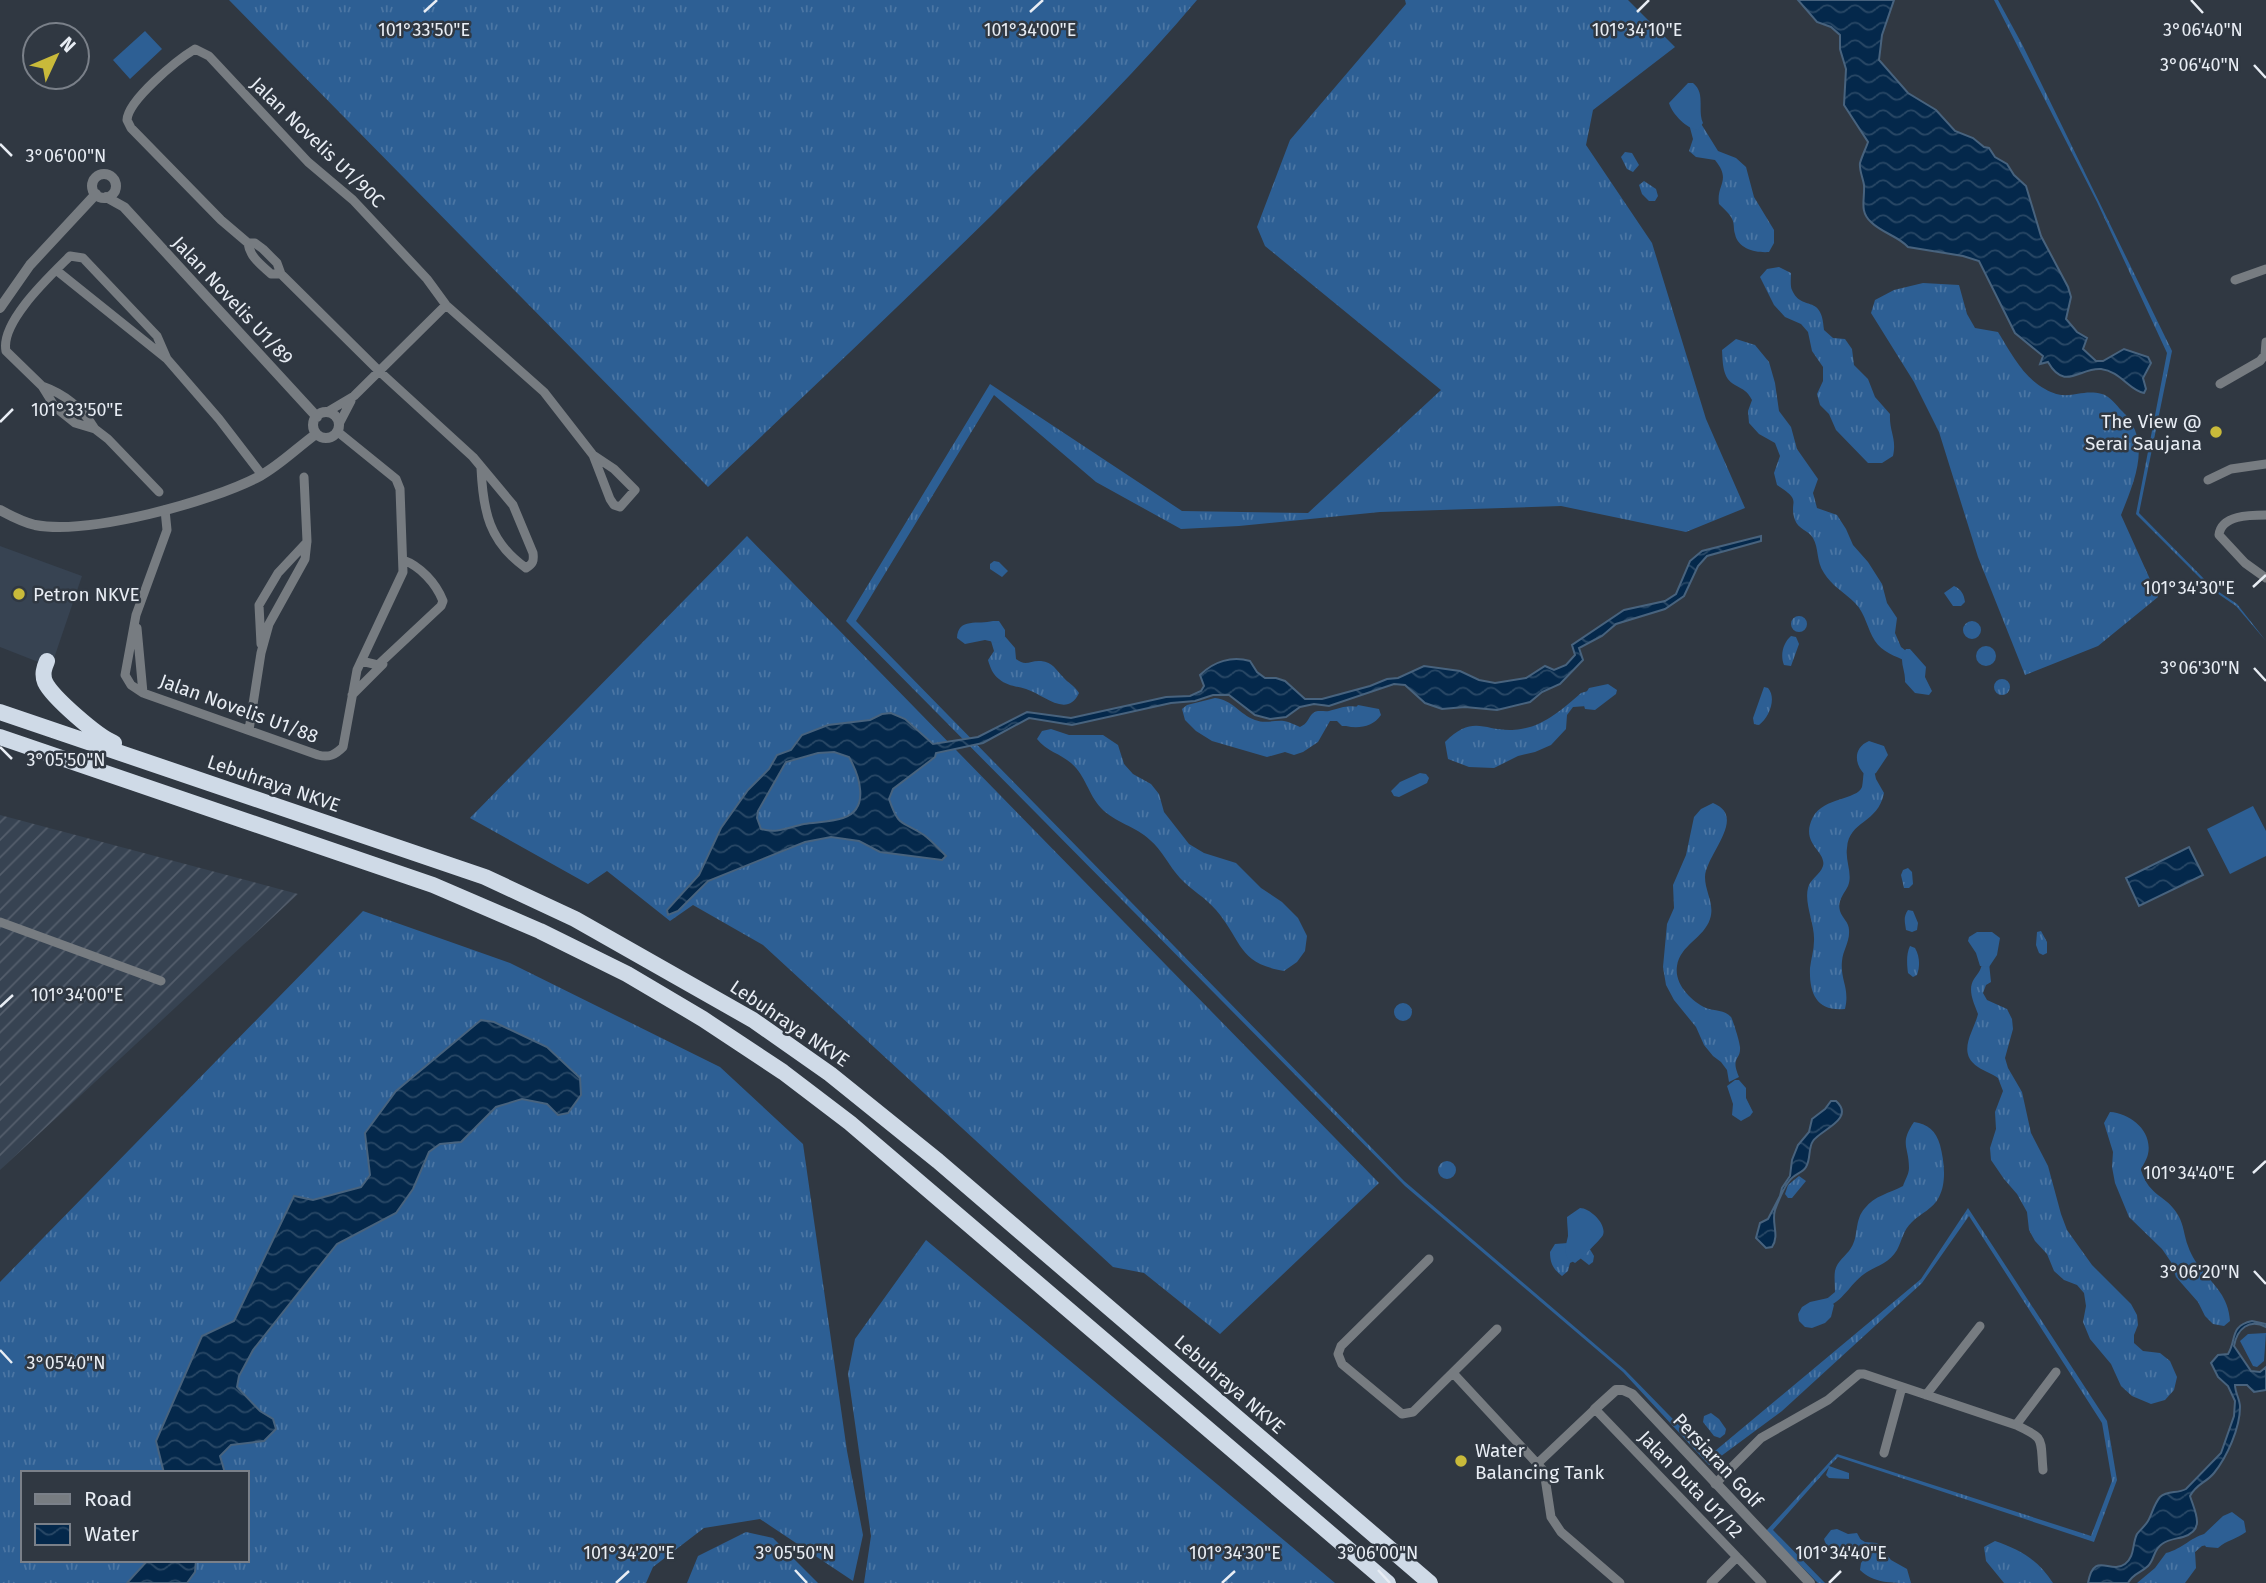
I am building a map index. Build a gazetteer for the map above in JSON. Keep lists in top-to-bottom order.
{
  "streets": {
    "highway": ["Lebuhraya NKVE"],
    "street": [
      "Jalan Novelis U1/90C",
      "Jalan Novelis U1/89",
      "Jalan Novelis U1/88",
      "Persiaran Golf",
      "Jalan Duta U1/12"
    ]
  },
  "crossings": [
    ["Jalan Novelis U1/89", "Jalan Novelis U1/88"],
    ["Persiaran Golf", "Jalan Duta U1/12"]
  ],
  "places": ["The View @ Serai Saujana", "Petron NKVE", "Water Balancing Tank"],
  "legend": ["Road", "Water"],
  "north": "top right",
  "coordinates": [
    "101°33'50\"E",
    "101°34'00\"E",
    "101°34'10\"E",
    "3°06'40\"N",
    "3°06'00\"N",
    "101°34'30\"E",
    "3°06'30\"N",
    "3°05'50\"N",
    "101°34'40\"E",
    "3°06'20\"N",
    "3°05'40\"N",
    "101°34'20\"E"
  ]
}
